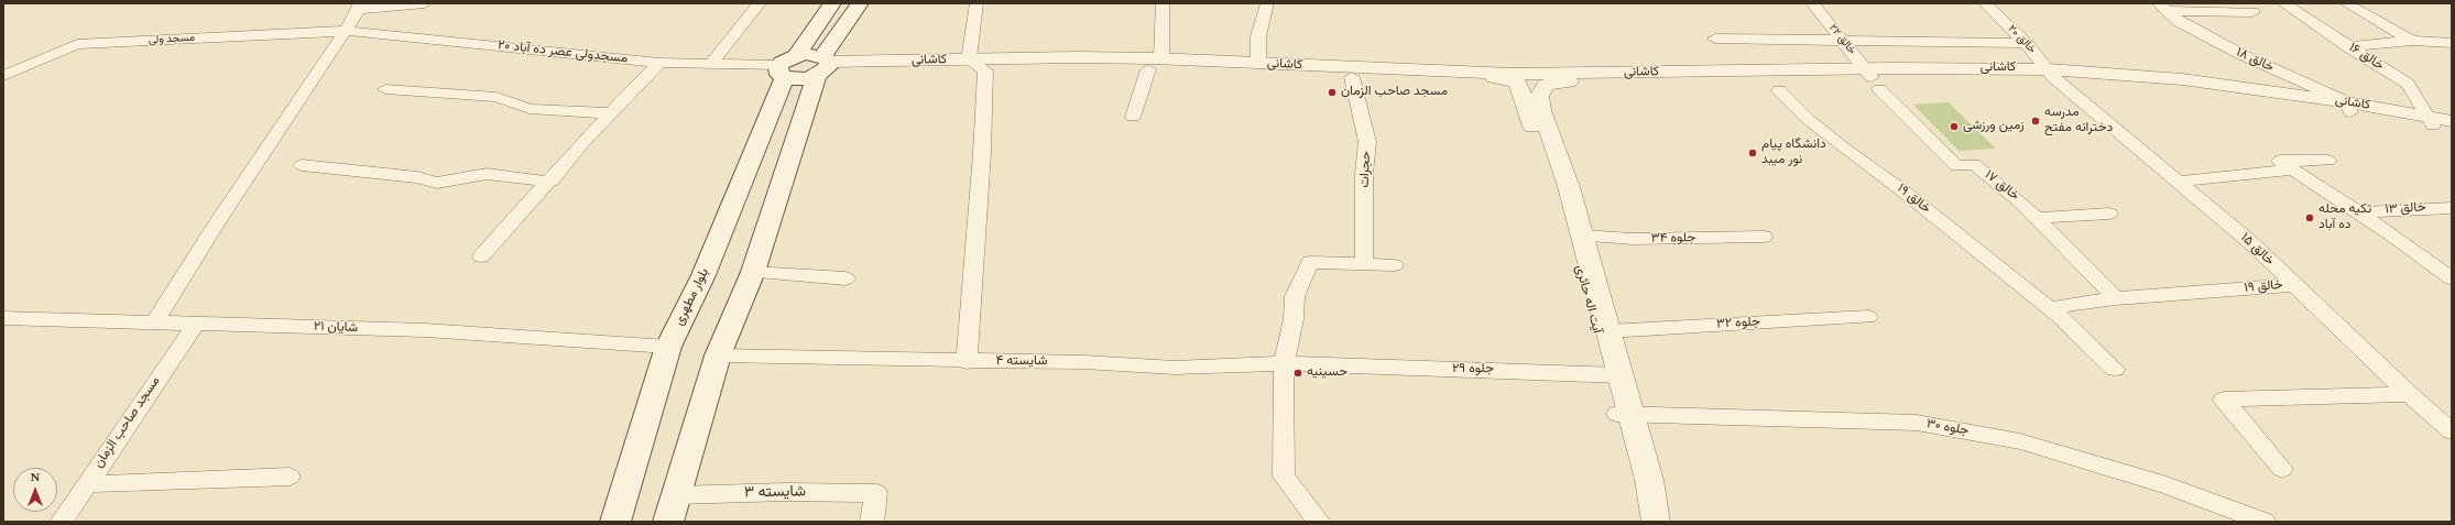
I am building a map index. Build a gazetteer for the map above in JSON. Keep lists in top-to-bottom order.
{
  "streets": {
    "main road": ["بلوار مطهری"],
    "street": [
      "مسجد ولی",
      "خالق ۲۲",
      "خالق ۲۰",
      "مسجدولی عصر ده آباد ۲۰",
      "خالق ۱۶",
      "کاشانی",
      "خالق ۱۸",
      "حجرات",
      "خالق ۱۷",
      "خالق ۱۹",
      "خالق ۱۳",
      "جلوه ۳۴",
      "خالق ۱۵",
      "آیت اله حائری",
      "جلوه ۳۲",
      "شایان ۲۱",
      "شایسته ۴",
      "جلوه ۲۹",
      "مسجد صاحب الزمان",
      "جلوه ۳۰",
      "شایسته ۳"
    ]
  },
  "crossings": [
    ["مسجد ولی", "مسجدولی عصر ده آباد ۲۰"],
    ["خالق ۲۲", "کاشانی"],
    ["خالق ۲۲", "خالق ۱۷"],
    ["خالق ۲۰", "کاشانی"],
    ["خالق ۲۰", "خالق ۱۵"],
    ["مسجدولی عصر ده آباد ۲۰", "بلوار مطهری"],
    ["خالق ۱۶", "کاشانی"],
    ["کاشانی", "خالق ۱۸"],
    ["کاشانی", "حجرات"],
    ["کاشانی", "خالق ۱۷"],
    ["کاشانی", "خالق ۱۵"],
    ["کاشانی", "آیت اله حائری"],
    ["خالق ۱۷", "خالق ۱۹"],
    ["خالق ۱۹", "خالق ۱۵"],
    ["جلوه ۳۴", "آیت اله حائری"],
    ["بلوار مطهری", "شایان ۲۱"],
    ["آیت اله حائری", "جلوه ۳۲"],
    ["آیت اله حائری", "جلوه ۲۹"],
    ["آیت اله حائری", "جلوه ۳۰"],
    ["شایان ۲۱", "مسجد صاحب الزمان"],
    ["شایسته ۴", "جلوه ۲۹"]
  ],
  "places": [
    "مسجد صاحب الزمان",
    "مدرسه دخترانه مفتح",
    "زمین ورزشی",
    "دانشگاه پیام نور میبد",
    "تکیه محله ده آباد",
    "حسینیه"
  ],
  "north": "top"
}
